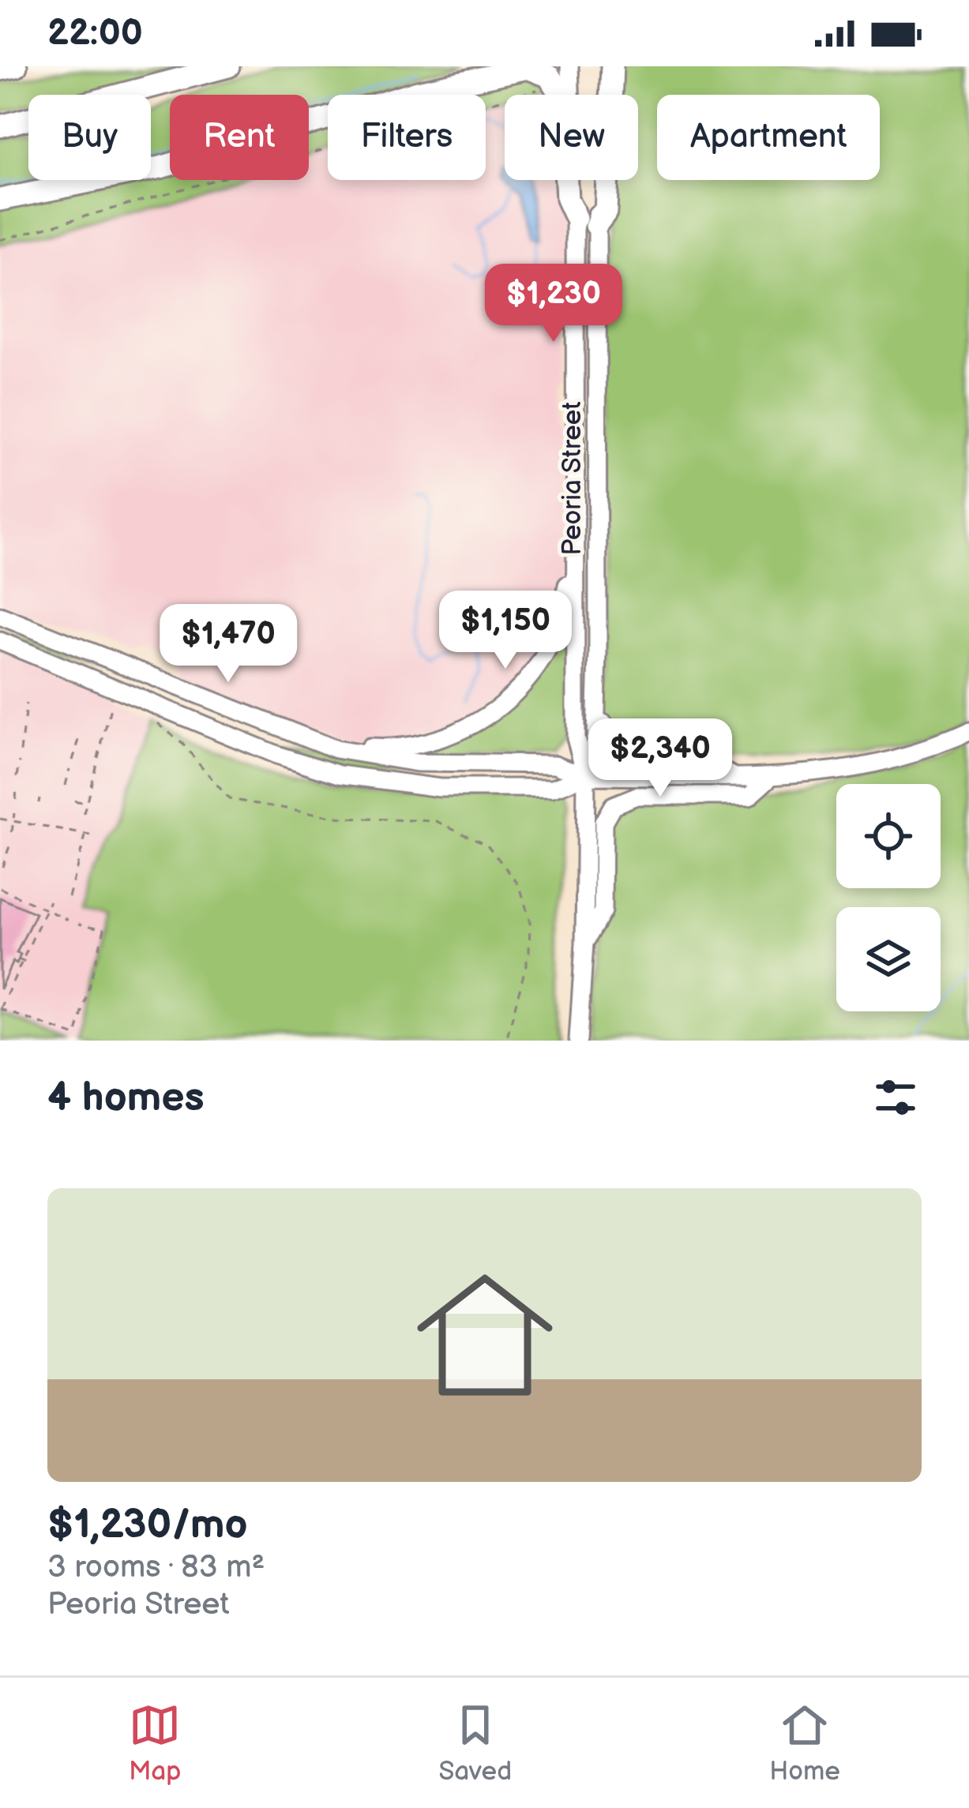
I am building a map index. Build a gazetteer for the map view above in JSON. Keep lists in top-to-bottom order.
{
  "streets": {
    "main road": ["Peoria Street"]
  },
  "page": {
    "status": "22:00",
    "chip": [
      "Buy",
      "Rent",
      "Filters",
      "New",
      "Apartment"
    ],
    "price": [
      "$1,230",
      "$1,150",
      "$1,470",
      "$2,340"
    ],
    "heading": "4 homes",
    "list": [
      {
        "name": "$1,230/mo",
        "note": "3 rooms · 83 m² · Peoria Street"
      }
    ],
    "tabs": ["Map", "Saved", "Home"]
  }
}
